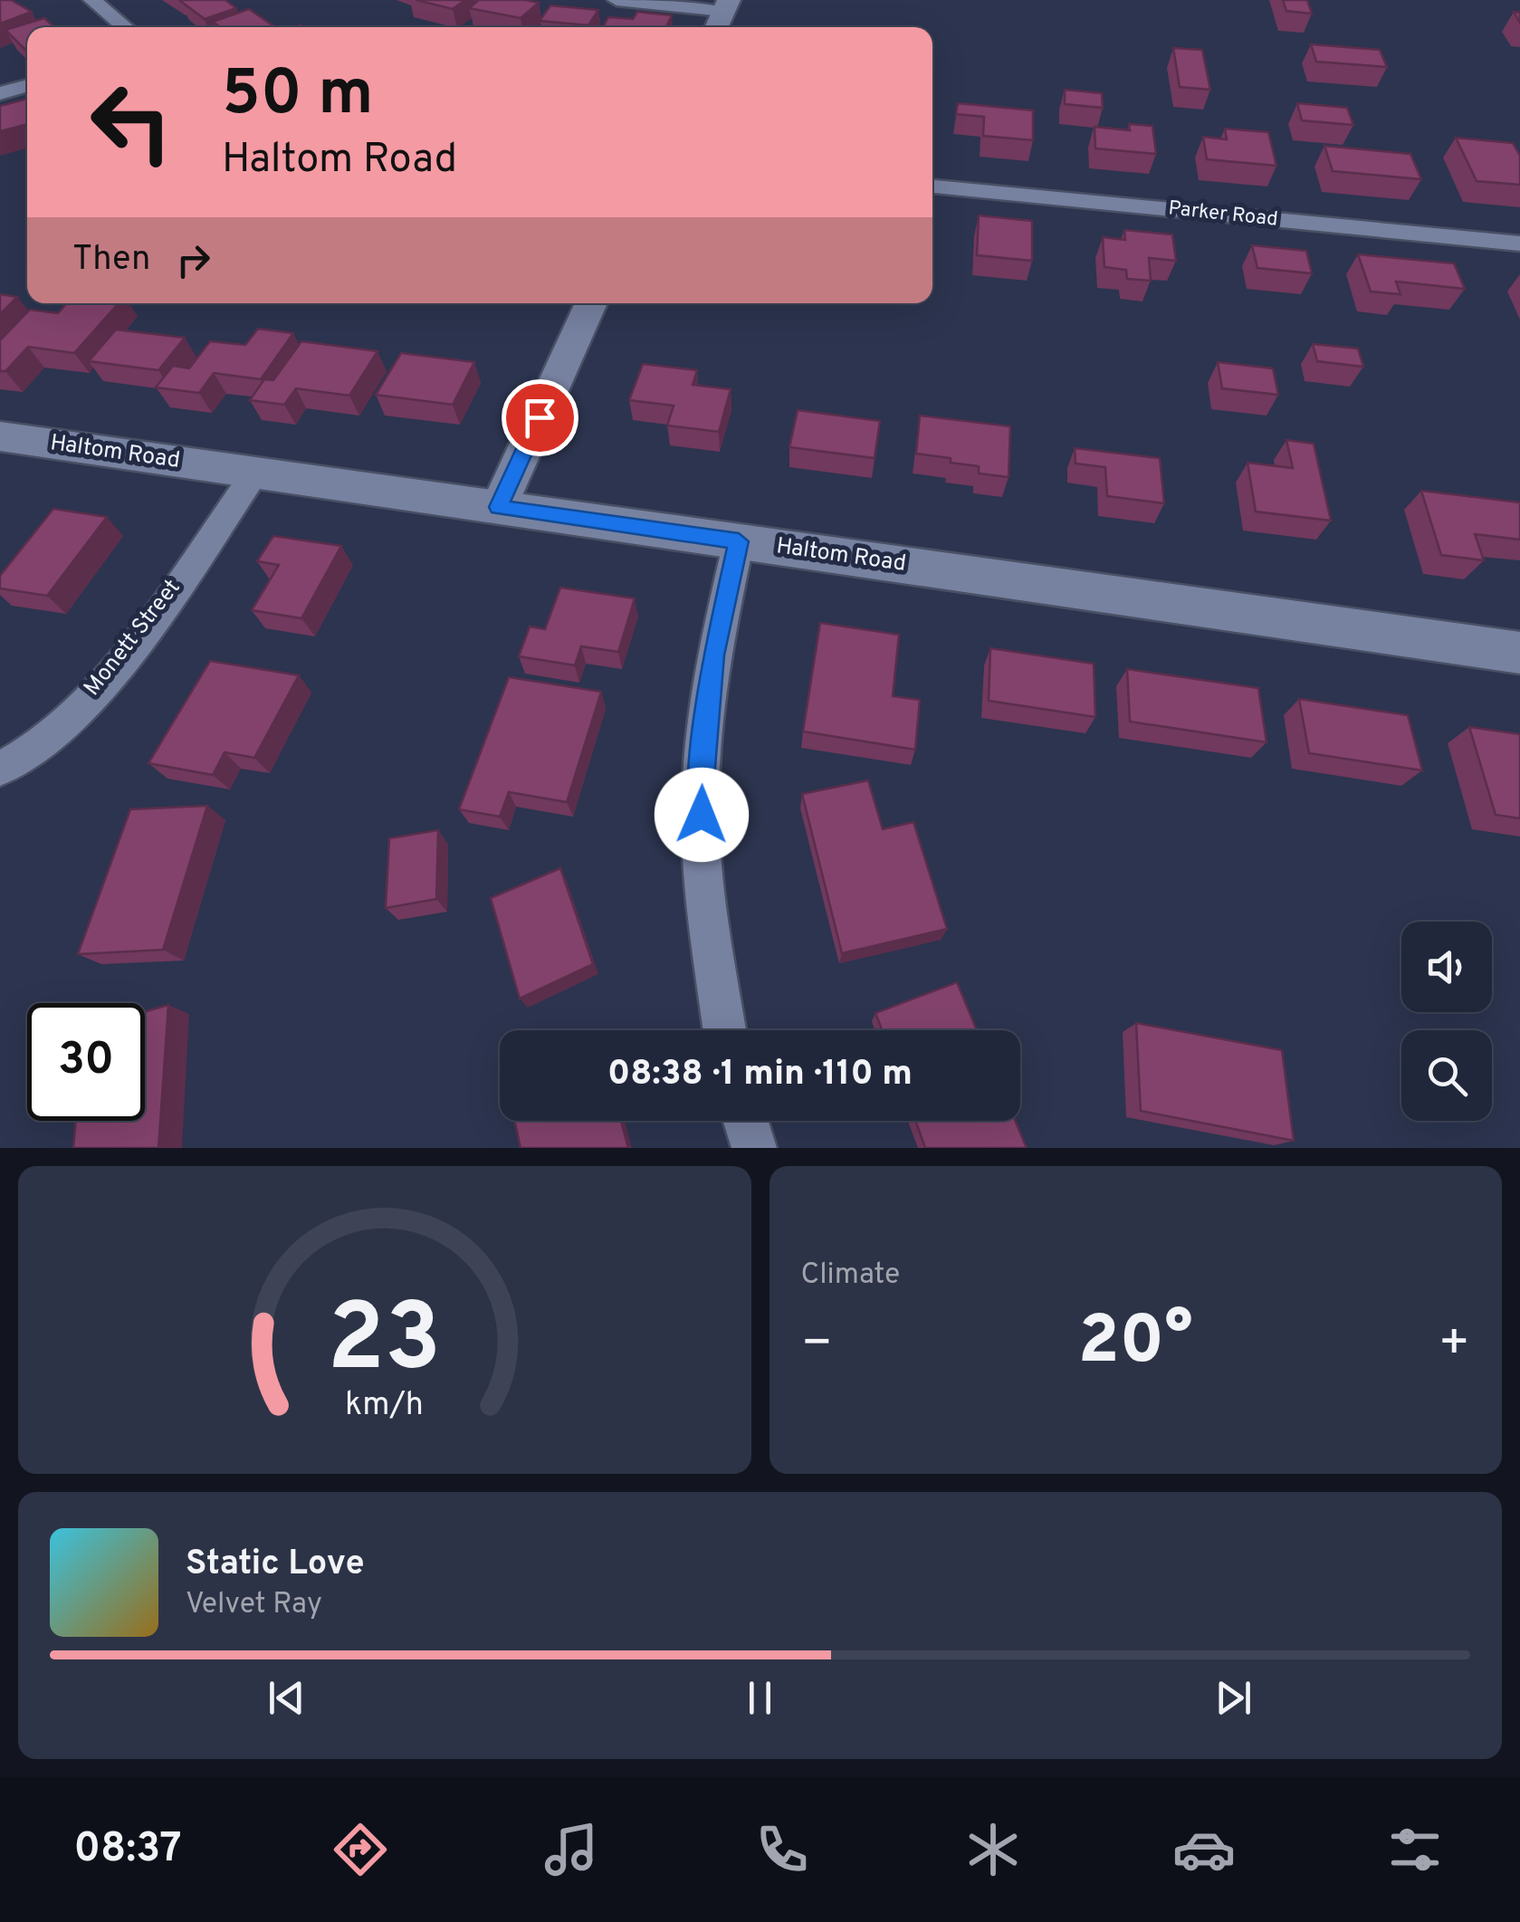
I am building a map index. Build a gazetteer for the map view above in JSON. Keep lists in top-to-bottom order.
{
  "streets": {
    "main road": ["Haltom Road"],
    "street": ["Parker Road", "Monett Street"]
  },
  "crossings": [
    ["Haltom Road", "Monett Street"]
  ],
  "page": {
    "turn": ["50 m", "Haltom Road"],
    "then": "Then",
    "limit": "30",
    "trip": "08:38 · 1 min · 110 m",
    "tile": "Climate",
    "heat": ["−", "20°", "+"],
    "song": ["Static Love", "Velvet Ray"],
    "tabs": "08:37",
    "gauge": ["23", "km/h"]
  }
}
